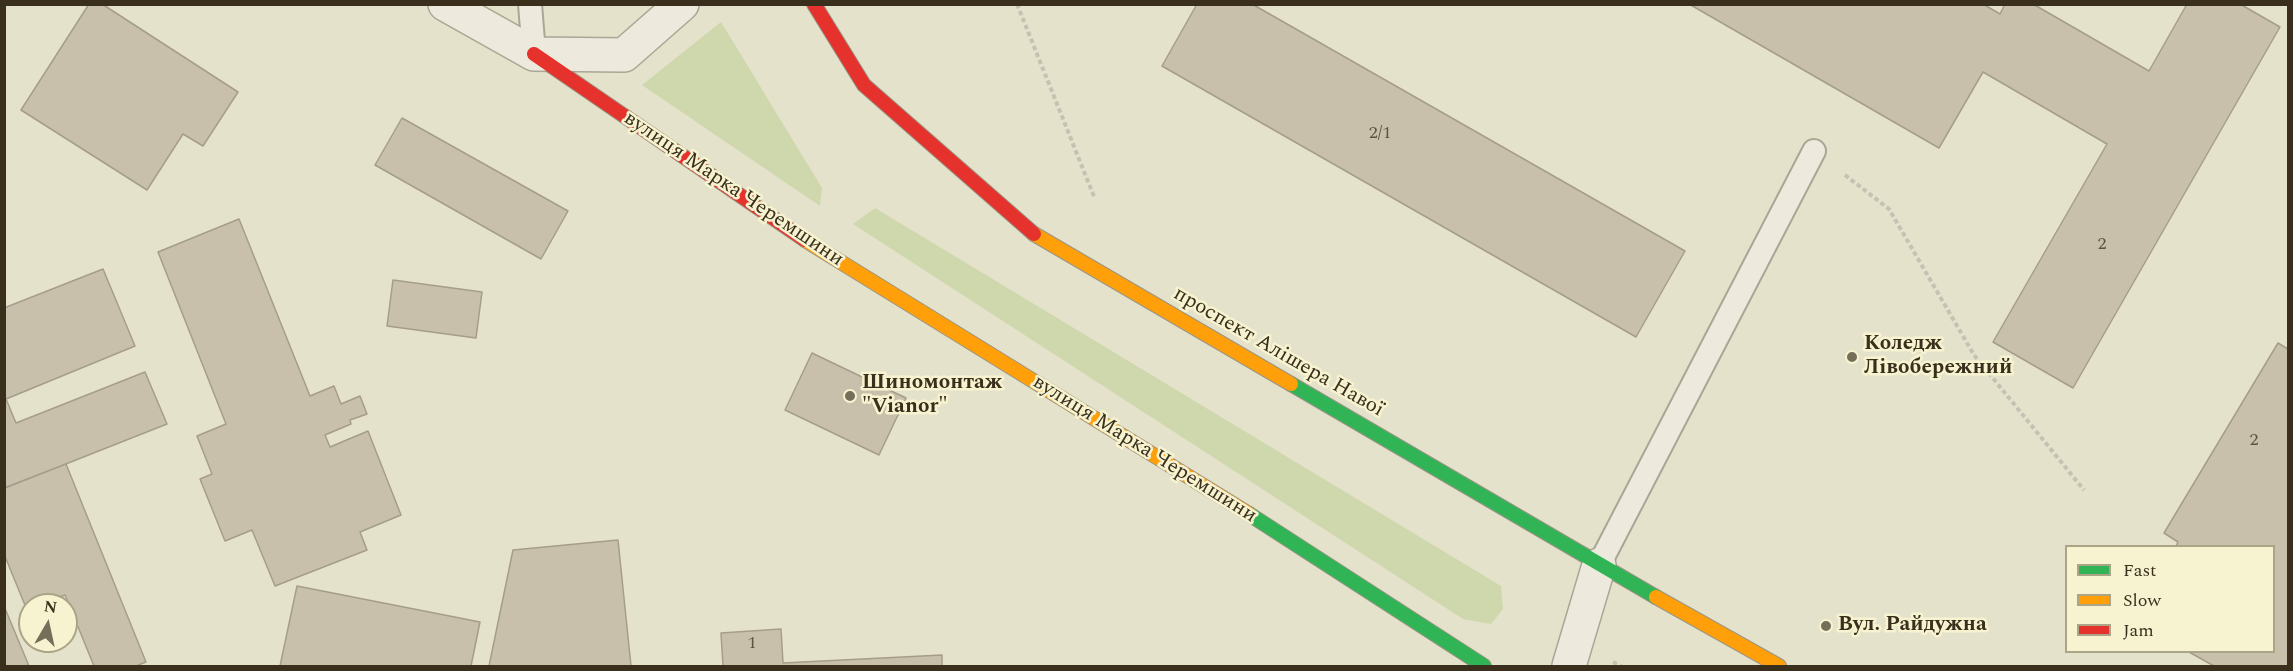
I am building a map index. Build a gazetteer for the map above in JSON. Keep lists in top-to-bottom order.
{
  "streets": {
    "street": ["вулиця Марка Черемшини", "проспект Алішера Навої"]
  },
  "places": ["Коледж Лівобережний", "Шиномонтаж \"Vianor\"", "Вул. Райдужна"],
  "house_numbers": [
    "2/1",
    "2",
    "2",
    "1"
  ],
  "legend": ["Fast", "Slow", "Jam"],
  "north": "top"
}
